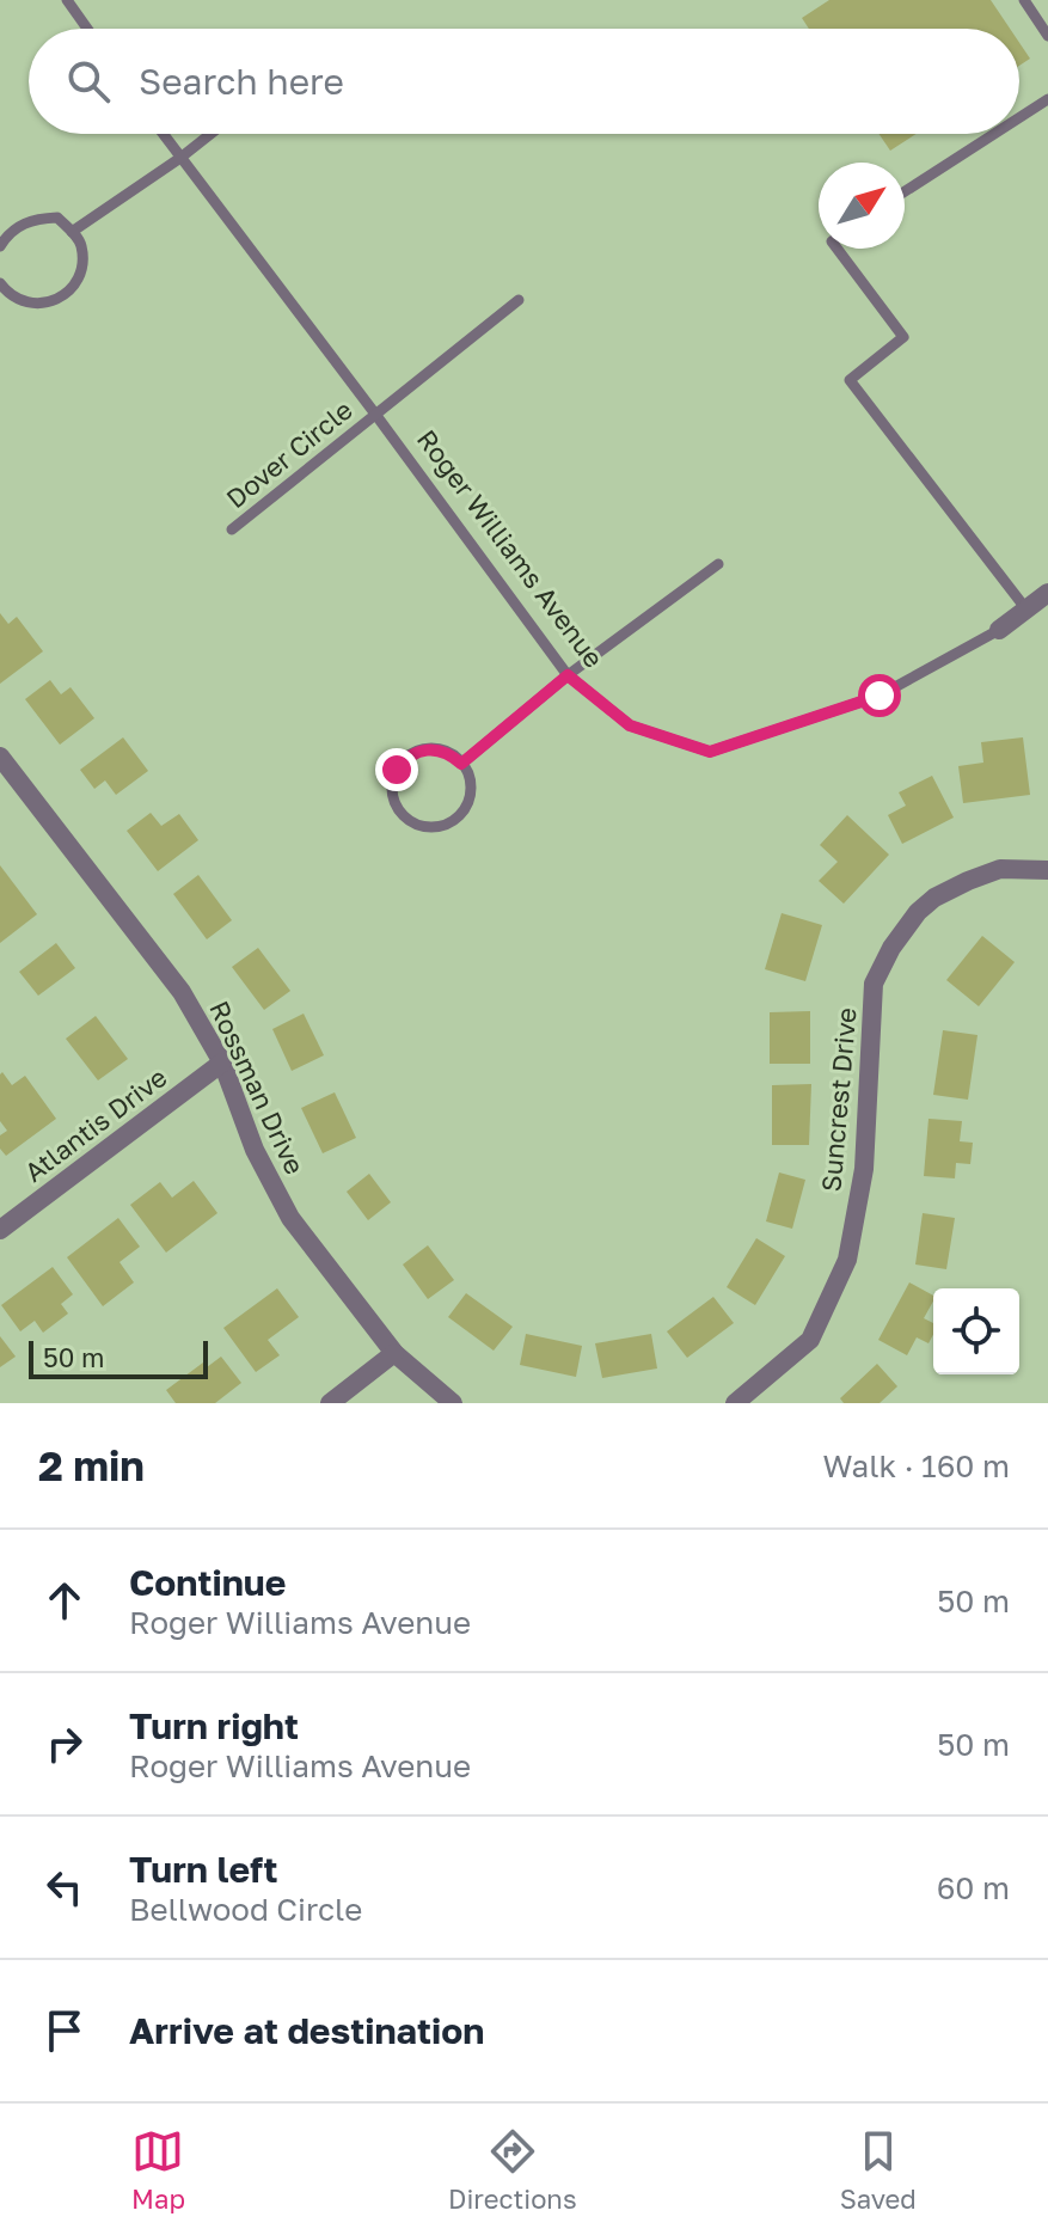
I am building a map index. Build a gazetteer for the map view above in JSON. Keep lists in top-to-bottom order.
{
  "streets": {
    "street": [
      "Roger Williams Avenue",
      "Rossman Drive",
      "Suncrest Drive",
      "Atlantis Drive"
    ],
    "lane": ["Dover Circle"]
  },
  "crossings": [
    ["Dover Circle", "Roger Williams Avenue"],
    ["Rossman Drive", "Atlantis Drive"]
  ],
  "scale_bar": "50 m",
  "north": "top right",
  "page": {
    "search": "Search here",
    "scale": "50 m",
    "heading": ["2 min", "Walk · 160 m"],
    "list": [
      ["Continue", "Roger Williams Avenue", "50 m"],
      ["Turn right", "Roger Williams Avenue", "50 m"],
      ["Turn left", "Bellwood Circle", "60 m"],
      "Arrive at destination"
    ],
    "nav": ["Map", "Directions", "Saved"]
  }
}
